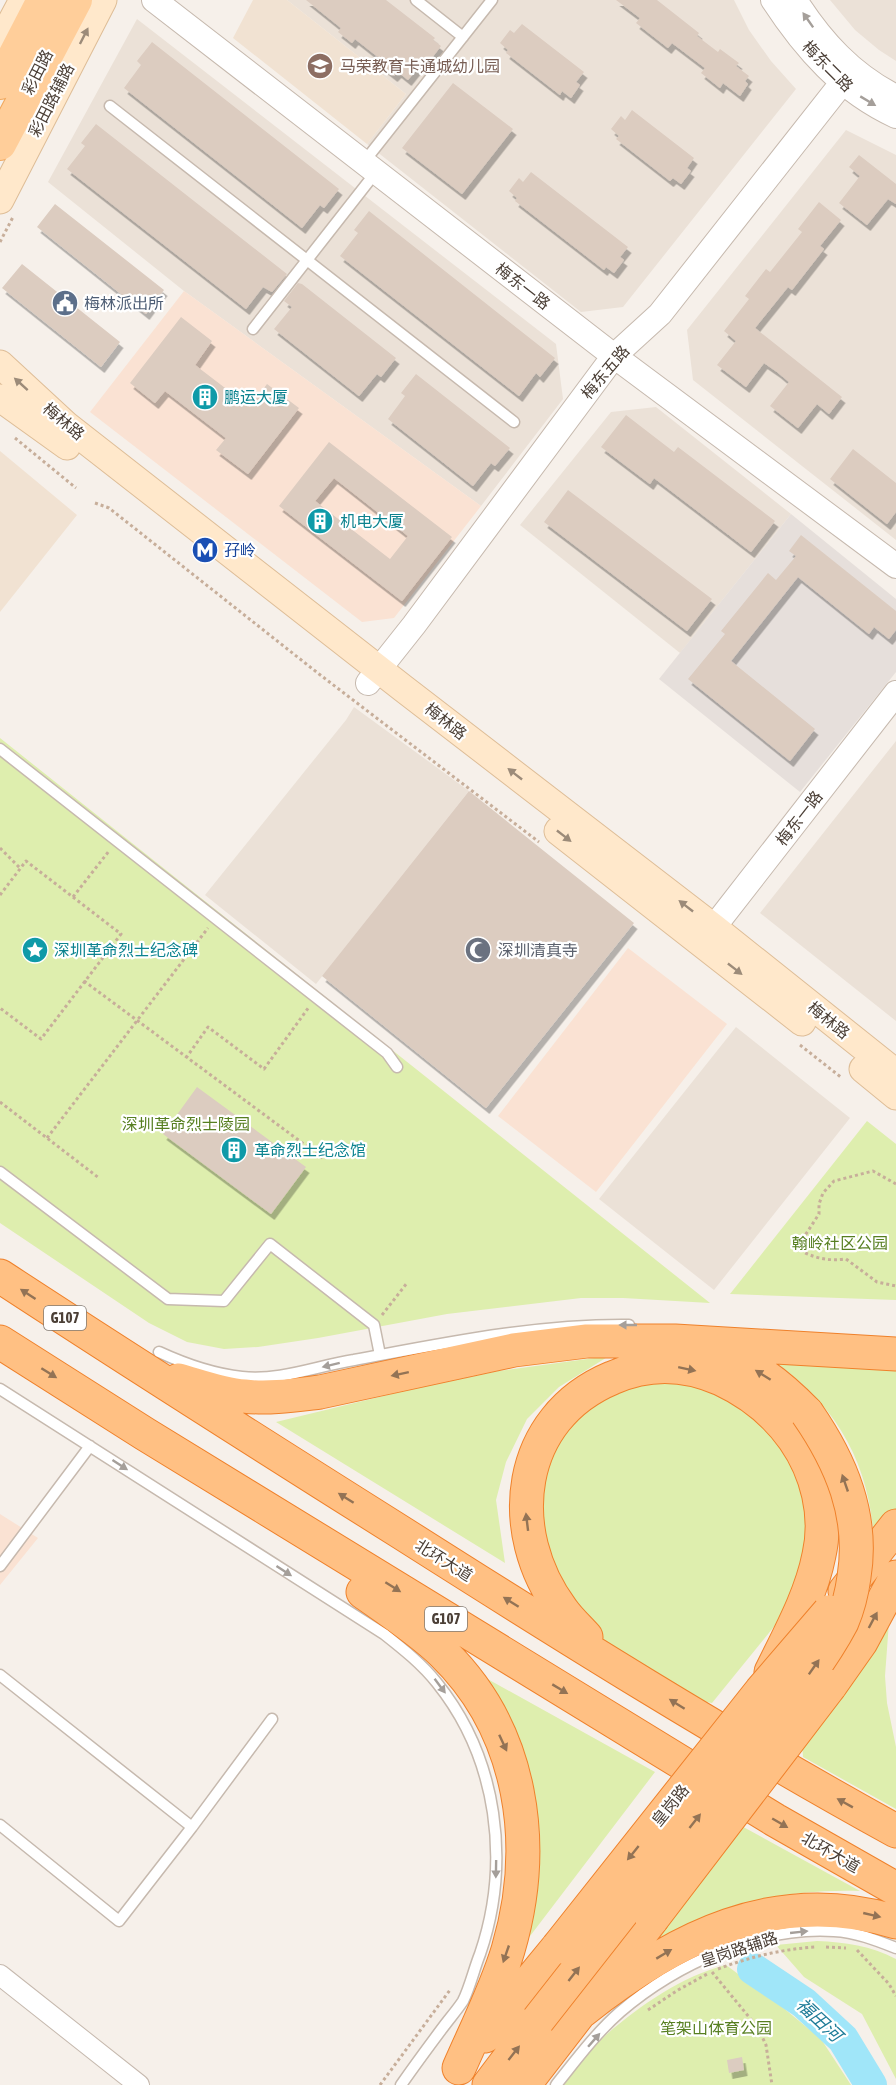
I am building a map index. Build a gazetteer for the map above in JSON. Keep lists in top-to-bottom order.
{
  "streets": {
    "highway": ["G107", "北环大道", "皇岗路"],
    "main road": ["彩田路", "彩田路辅路", "梅林路"],
    "street": ["梅东二路", "梅东一路", "梅东五路"],
    "lane": ["皇岗路辅路"]
  },
  "crossings": [
    ["梅东二路", "梅东五路"],
    ["梅东一路", "梅东五路"],
    ["梅东一路", "梅林路"],
    ["梅东五路", "梅林路"]
  ],
  "one_way": ["彩田路辅路", "皇岗路辅路"],
  "water": ["福田河"],
  "parks": ["深圳革命烈士陵园", "翰岭社区公园", "笔架山体育公园"],
  "places": {
    "school or university": ["马荣教育卡通城幼儿园"],
    "public building": ["梅林派出所"],
    "building": ["鹏运大厦", "机电大厦", "革命烈士纪念馆"],
    "metro station": ["孖岭"],
    "place": ["深圳革命烈士纪念碑"],
    "mosque": ["深圳清真寺"]
  }
}
